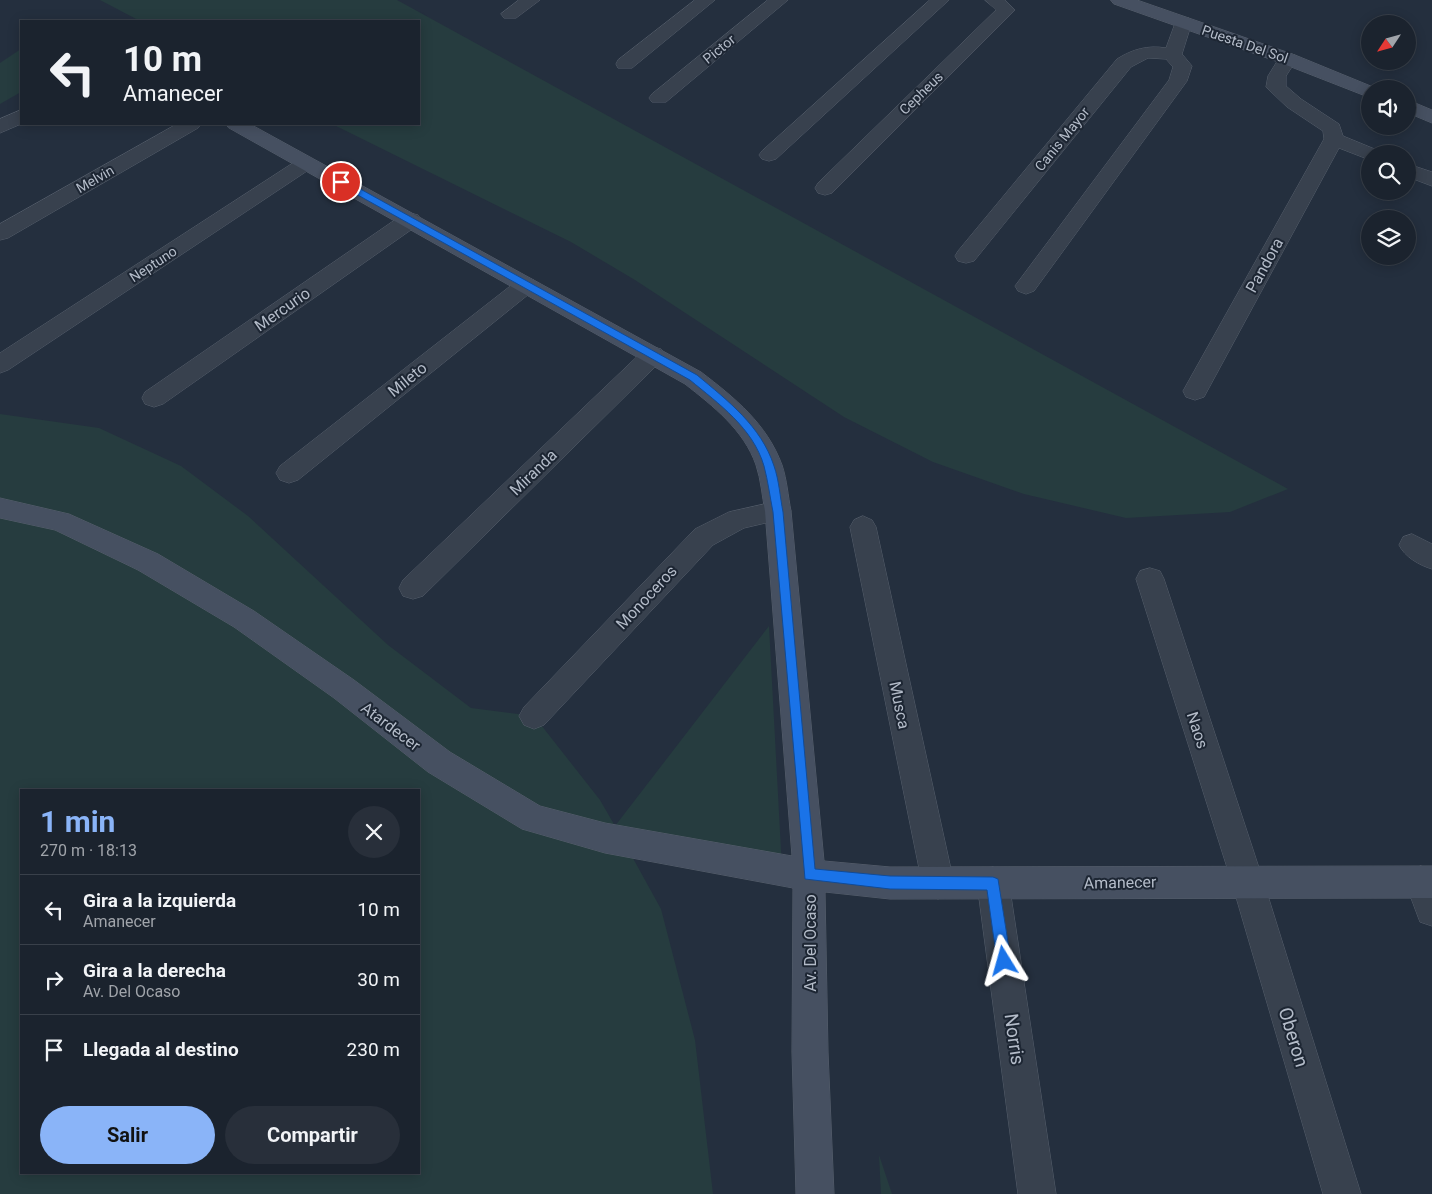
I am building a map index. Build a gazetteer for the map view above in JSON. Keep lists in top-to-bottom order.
{
  "streets": {
    "street": [
      "Puesta Del Sol",
      "Pictor",
      "Cepheus",
      "Canis Mayor",
      "Melvin",
      "Neptuno",
      "Pandora",
      "Mercurio",
      "Mileto",
      "Miranda",
      "Monoceros",
      "Musca",
      "Atardecer",
      "Naos",
      "Amanecer",
      "Av. Del Ocaso",
      "Oberon",
      "Norris"
    ]
  },
  "crossings": [
    ["Neptuno", "Av. Del Ocaso"],
    ["Mercurio", "Av. Del Ocaso"],
    ["Mileto", "Av. Del Ocaso"],
    ["Miranda", "Av. Del Ocaso"],
    ["Monoceros", "Av. Del Ocaso"],
    ["Musca", "Amanecer"],
    ["Atardecer", "Amanecer"],
    ["Atardecer", "Av. Del Ocaso"],
    ["Naos", "Amanecer"],
    ["Naos", "Oberon"],
    ["Amanecer", "Av. Del Ocaso"],
    ["Amanecer", "Oberon"],
    ["Amanecer", "Norris"]
  ],
  "north": "bottom left",
  "page": {
    "turn": ["10 m", "Amanecer"],
    "heading": ["1 min", "270 m · 18:13"],
    "list": [
      {
        "name": "Gira a la izquierda",
        "note": "Amanecer",
        "value": "10 m"
      },
      {
        "name": "Gira a la derecha",
        "note": "Av. Del Ocaso",
        "value": "30 m"
      },
      {
        "name": "Llegada al destino",
        "value": "230 m"
      }
    ],
    "buttons": ["Salir", "Compartir"]
  }
}
